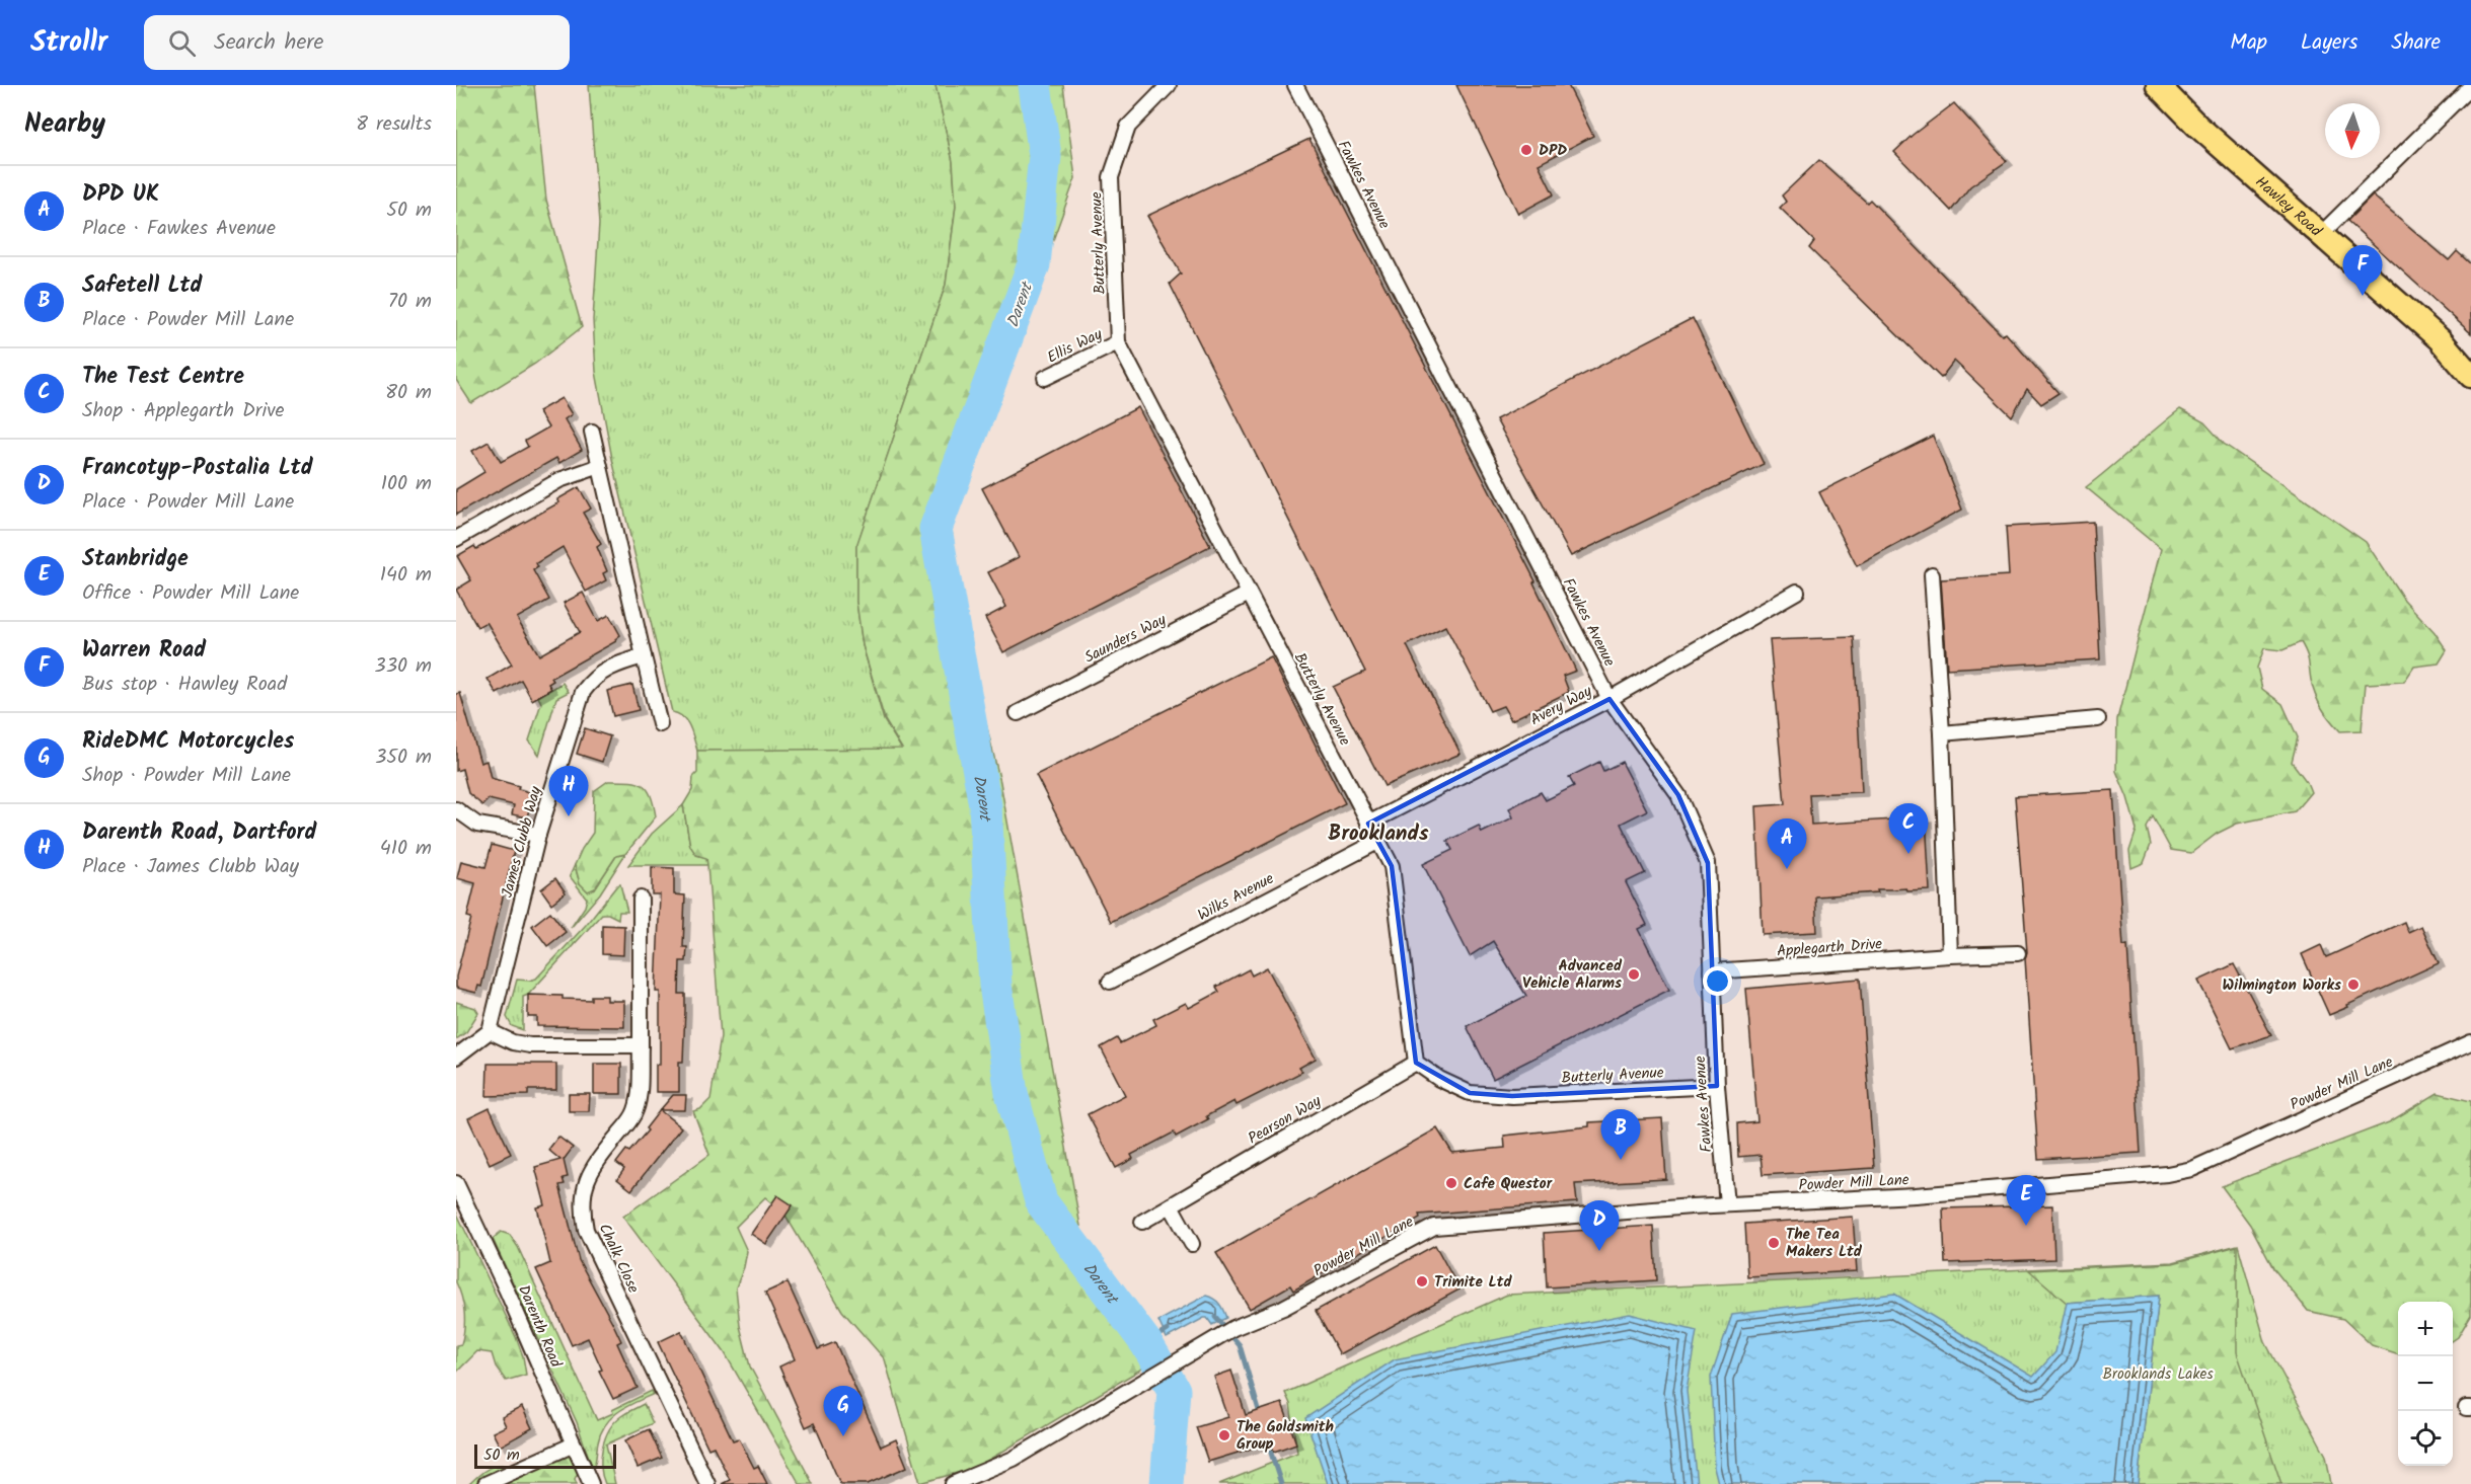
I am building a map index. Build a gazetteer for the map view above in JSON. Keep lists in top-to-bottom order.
{
  "streets": {
    "main road": ["Hawley Road"],
    "street": [
      "Fawkes Avenue",
      "Butterly Avenue",
      "Ellis Way",
      "Saunders Way",
      "Avery Way",
      "James Clubb Way",
      "Wilks Avenue",
      "Applegarth Drive",
      "Powder Mill Lane",
      "Pearson Way",
      "Chalk Close",
      "Darenth Road"
    ]
  },
  "crossings": [
    ["Fawkes Avenue", "Butterly Avenue"],
    ["Fawkes Avenue", "Avery Way"],
    ["Fawkes Avenue", "Applegarth Drive"],
    ["Fawkes Avenue", "Powder Mill Lane"],
    ["Butterly Avenue", "Ellis Way"],
    ["Butterly Avenue", "Saunders Way"],
    ["Butterly Avenue", "Avery Way"],
    ["Butterly Avenue", "Wilks Avenue"],
    ["Butterly Avenue", "Pearson Way"]
  ],
  "districts": ["Brooklands"],
  "water": ["Darent"],
  "parks": ["Brooklands Lakes"],
  "places": [
    "DPD",
    "Advanced Vehicle Alarms",
    "Wilmington Works",
    "Cafe Questor",
    "The Tea Makers Ltd",
    "Trimite Ltd",
    "The Goldsmith Group"
  ],
  "scale_bar": "50 m",
  "north": "bottom",
  "page": {
    "header": "Strollr",
    "search": "Search here",
    "nav": ["Map", "Layers", "Share"],
    "heading": ["Nearby", "8 results"],
    "list": [
      {
        "mark": "A",
        "name": "DPD UK",
        "note": "Place · Fawkes Avenue",
        "value": "50 m"
      },
      {
        "mark": "B",
        "name": "Safetell Ltd",
        "note": "Place · Powder Mill Lane",
        "value": "70 m"
      },
      {
        "mark": "C",
        "name": "The Test Centre",
        "note": "Shop · Applegarth Drive",
        "value": "80 m"
      },
      {
        "mark": "D",
        "name": "Francotyp-Postalia Ltd",
        "note": "Place · Powder Mill Lane",
        "value": "100 m"
      },
      {
        "mark": "E",
        "name": "Stanbridge",
        "note": "Office · Powder Mill Lane",
        "value": "140 m"
      },
      {
        "mark": "F",
        "name": "Warren Road",
        "note": "Bus stop · Hawley Road",
        "value": "330 m"
      },
      {
        "mark": "G",
        "name": "RideDMC Motorcycles",
        "note": "Shop · Powder Mill Lane",
        "value": "350 m"
      },
      {
        "mark": "H",
        "name": "Darenth Road, Dartford",
        "note": "Place · James Clubb Way",
        "value": "410 m"
      }
    ],
    "pins": [
      "F",
      "H",
      "C",
      "A",
      "B",
      "E",
      "D",
      "G"
    ],
    "map_buttons": ["+", "−"],
    "scale": "50 m"
  }
}
